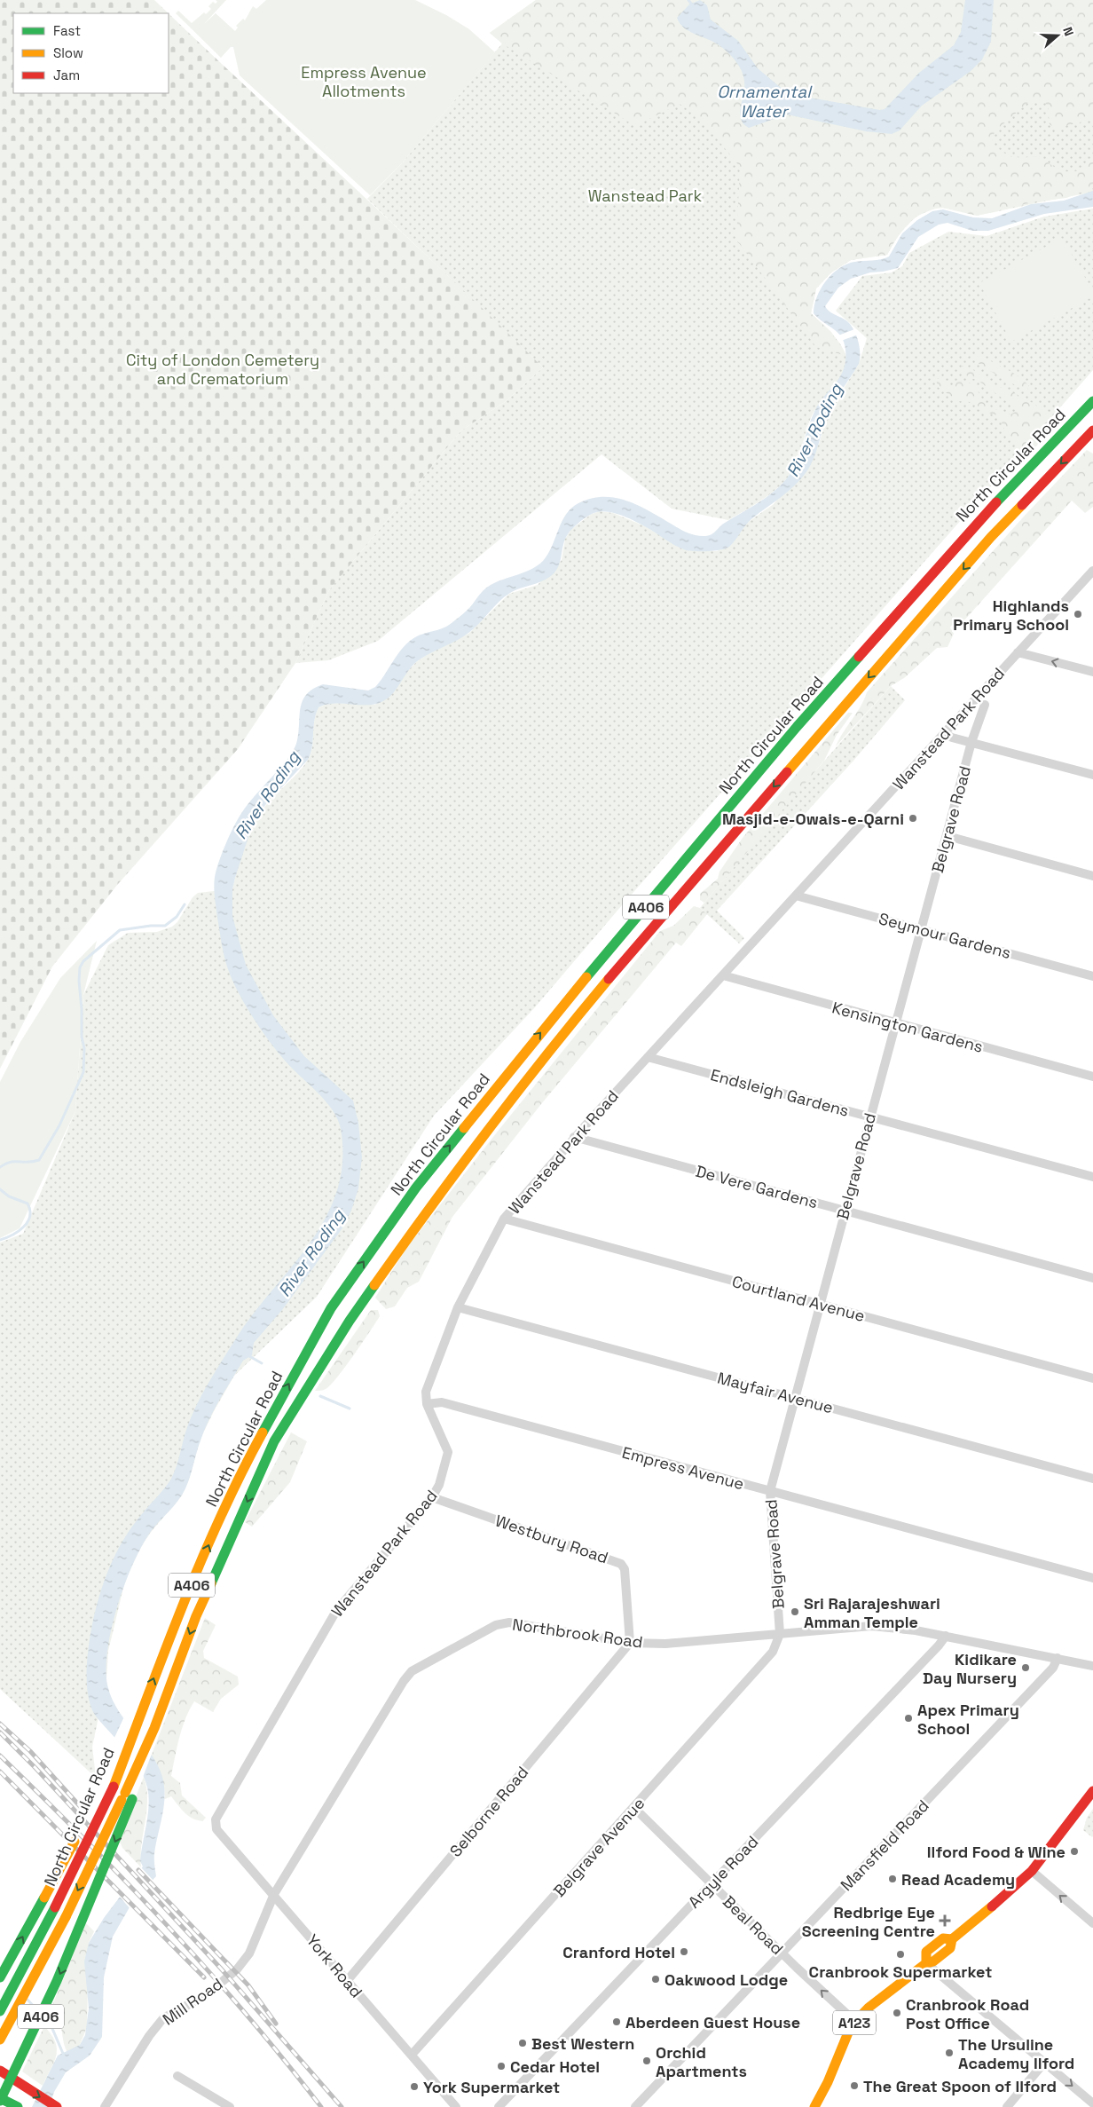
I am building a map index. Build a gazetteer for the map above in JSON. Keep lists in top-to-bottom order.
{
  "streets": {
    "main road": ["North Circular Road", "A406", "A123"],
    "street": [
      "Wanstead Park Road",
      "Belgrave Road",
      "Seymour Gardens",
      "Kensington Gardens",
      "Endsleigh Gardens",
      "De Vere Gardens",
      "Courtland Avenue",
      "Mayfair Avenue",
      "Empress Avenue",
      "Westbury Road",
      "Northbrook Road",
      "Selborne Road",
      "Mansfield Road",
      "Belgrave Avenue",
      "Argyle Road",
      "Beal Road",
      "York Road",
      "Mill Road"
    ]
  },
  "crossings": [
    ["North Circular Road", "A406"],
    ["Wanstead Park Road", "Seymour Gardens"],
    ["Wanstead Park Road", "Kensington Gardens"],
    ["Wanstead Park Road", "Endsleigh Gardens"],
    ["Wanstead Park Road", "De Vere Gardens"],
    ["Wanstead Park Road", "Courtland Avenue"],
    ["Wanstead Park Road", "Mayfair Avenue"],
    ["Wanstead Park Road", "Empress Avenue"],
    ["Wanstead Park Road", "Westbury Road"],
    ["Wanstead Park Road", "York Road"],
    ["Belgrave Road", "Seymour Gardens"],
    ["Belgrave Road", "Kensington Gardens"],
    ["Belgrave Road", "Endsleigh Gardens"],
    ["Belgrave Road", "De Vere Gardens"],
    ["Belgrave Road", "Courtland Avenue"],
    ["Belgrave Road", "Mayfair Avenue"],
    ["Belgrave Road", "Empress Avenue"],
    ["Belgrave Road", "Northbrook Road"],
    ["Belgrave Road", "Belgrave Avenue"],
    ["Westbury Road", "Northbrook Road"],
    ["Westbury Road", "Selborne Road"],
    ["Northbrook Road", "Selborne Road"],
    ["Northbrook Road", "Mansfield Road"],
    ["Northbrook Road", "Belgrave Avenue"],
    ["Northbrook Road", "Argyle Road"],
    ["Northbrook Road", "York Road"],
    ["Northbrook Road", "Mill Road"],
    ["Selborne Road", "York Road"],
    ["Mansfield Road", "Beal Road"],
    ["Belgrave Avenue", "Beal Road"],
    ["Belgrave Avenue", "York Road"],
    ["Argyle Road", "Beal Road"],
    ["Beal Road", "A123"],
    ["York Road", "Mill Road"]
  ],
  "water": ["Ornamental Water", "River Roding"],
  "parks": ["Empress Avenue Allotments", "Wanstead Park", "City of London Cemetery and Crematorium"],
  "places": {
    "other": [
      "Highlands Primary School",
      "Masjid-e-Owais-e-Qarni",
      "Sri Rajarajeshwari Amman Temple",
      "Kidikare Day Nursery",
      "Apex Primary School",
      "Ilford Food & Wine",
      "Read Academy",
      "Cranford Hotel",
      "Cranbrook Supermarket",
      "Oakwood Lodge",
      "Cranbrook Road Post Office",
      "Aberdeen Guest House",
      "Best Western",
      "The Ursuline Academy Ilford",
      "Orchid Apartments",
      "Cedar Hotel",
      "The Great Spoon of Ilford",
      "York Supermarket"
    ],
    "health": ["Redbrige Eye Screening Centre"]
  },
  "legend": ["Fast", "Slow", "Jam"],
  "north": "right"
}
